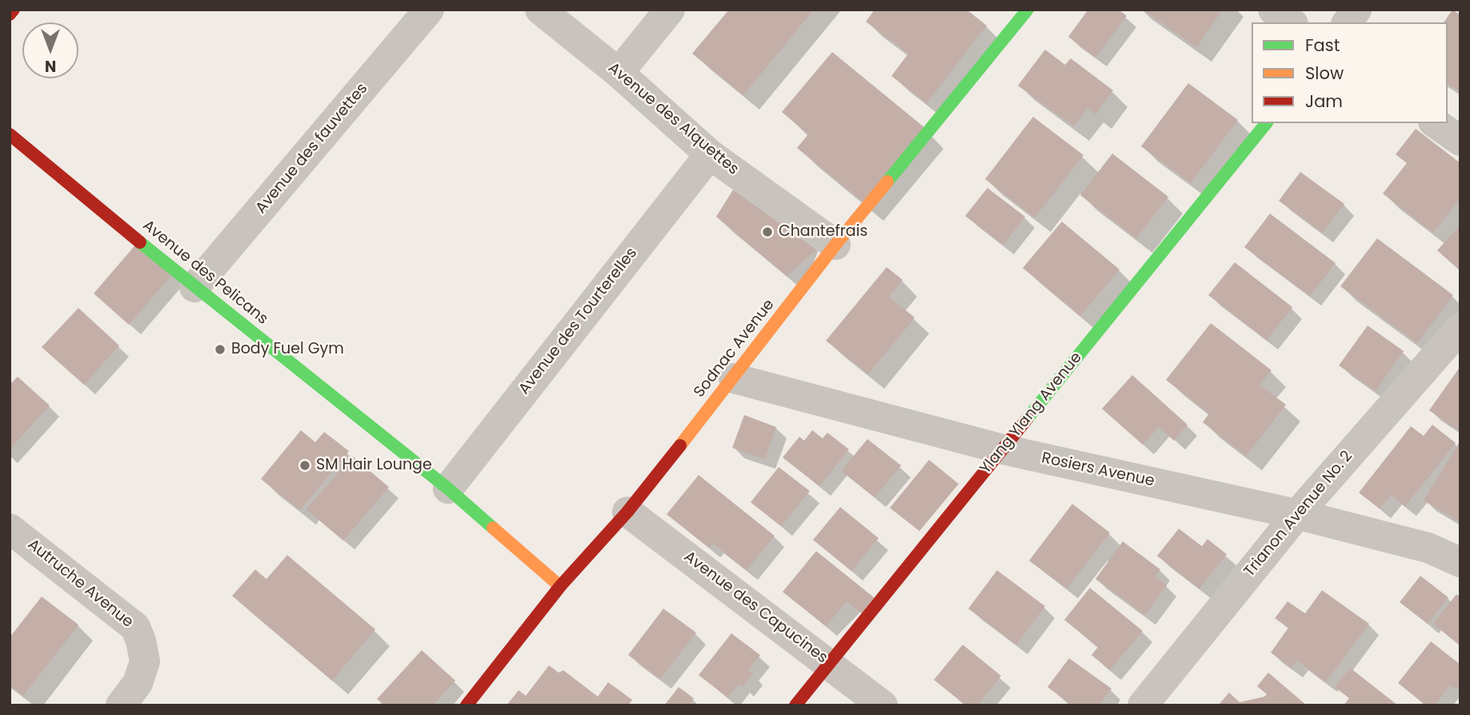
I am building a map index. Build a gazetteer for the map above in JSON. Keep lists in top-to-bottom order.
{
  "streets": {
    "street": [
      "Avenue des Alquettes",
      "Avenue des fauvettes",
      "Avenue des Pelicans",
      "Avenue des Tourterelles",
      "Sodnac Avenue",
      "Ylang Ylang Avenue",
      "Rosiers Avenue",
      "Trianon Avenue No. 2",
      "Autruche Avenue",
      "Avenue des Capucines"
    ]
  },
  "crossings": [
    ["Avenue des Alquettes", "Avenue des Tourterelles"],
    ["Avenue des Alquettes", "Sodnac Avenue"],
    ["Avenue des fauvettes", "Avenue des Pelicans"],
    ["Avenue des Pelicans", "Avenue des Tourterelles"],
    ["Avenue des Pelicans", "Sodnac Avenue"],
    ["Sodnac Avenue", "Rosiers Avenue"],
    ["Sodnac Avenue", "Avenue des Capucines"],
    ["Ylang Ylang Avenue", "Rosiers Avenue"],
    ["Ylang Ylang Avenue", "Avenue des Capucines"],
    ["Rosiers Avenue", "Trianon Avenue No. 2"]
  ],
  "places": ["Chantefrais", "Body Fuel Gym", "SM Hair Lounge"],
  "legend": ["Fast", "Slow", "Jam"],
  "north": "bottom"
}
